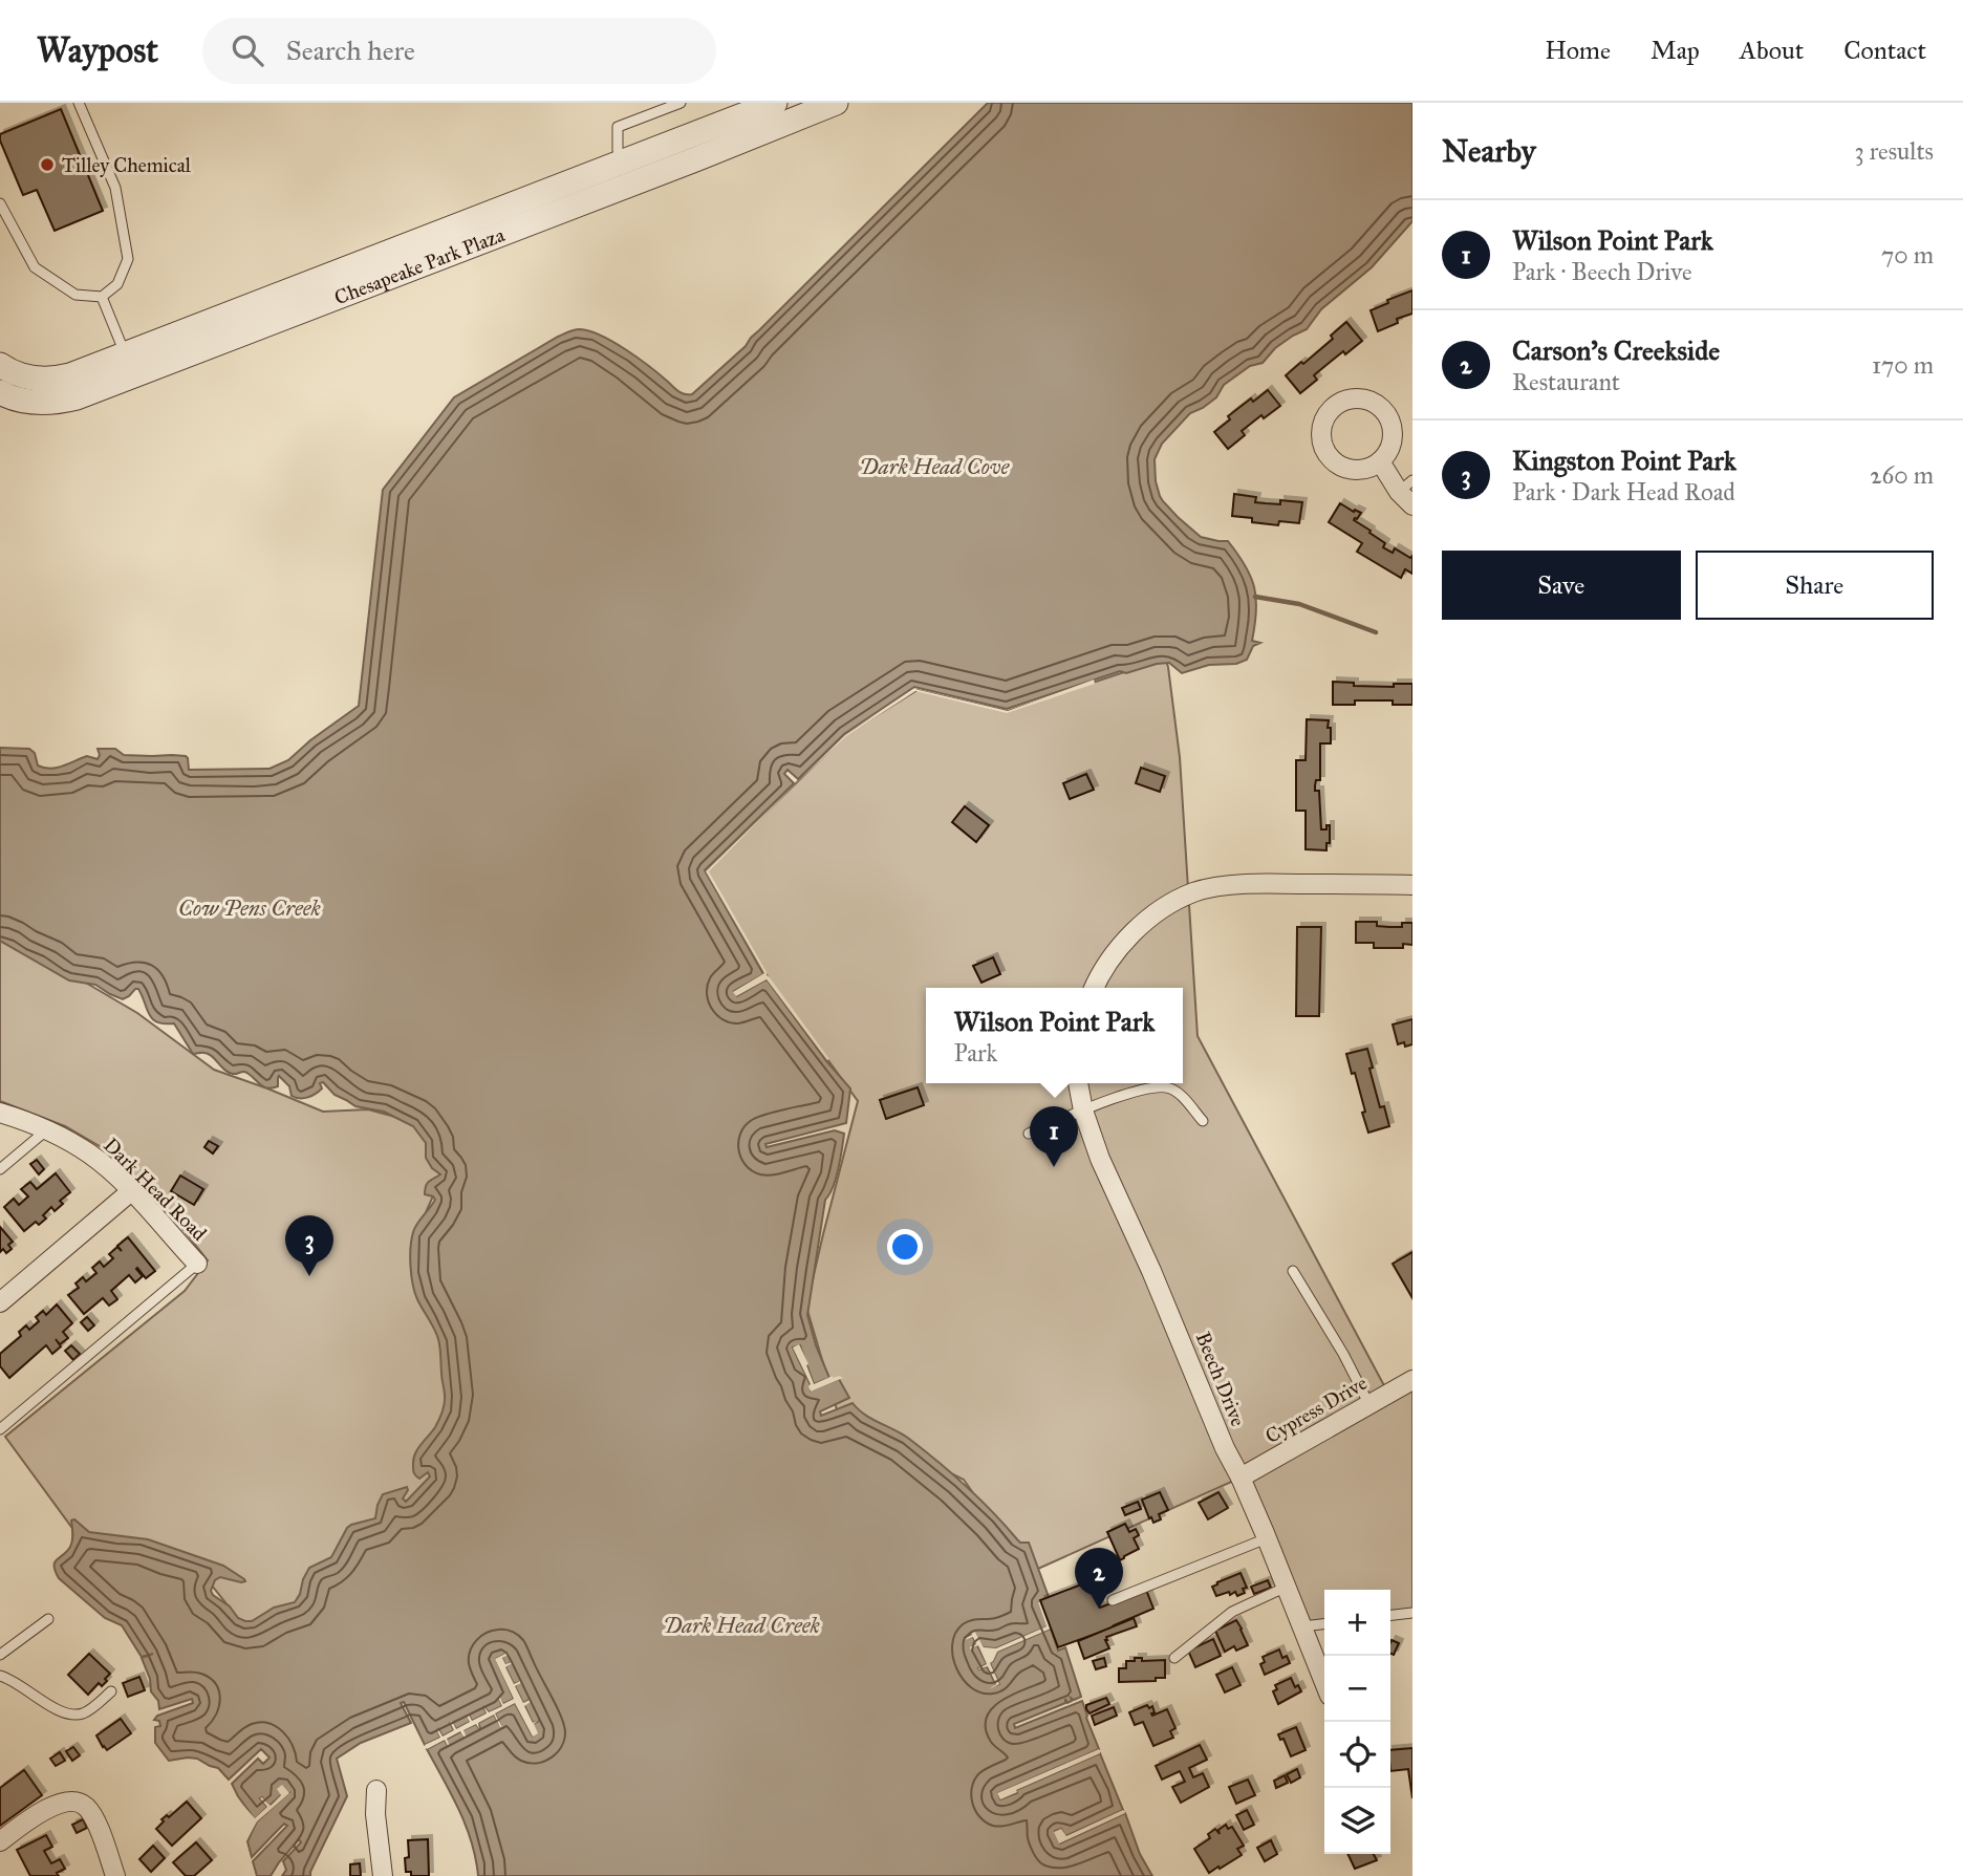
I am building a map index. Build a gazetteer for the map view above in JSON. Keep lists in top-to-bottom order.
{
  "streets": {
    "street": [
      "Chesapeake Park Plaza",
      "Dark Head Road",
      "Beech Drive",
      "Cypress Drive"
    ]
  },
  "crossings": [
    ["Beech Drive", "Cypress Drive"]
  ],
  "water": ["Dark Head Cove", "Cow Pens Creek", "Dark Head Creek"],
  "places": ["Tilley Chemical"],
  "page": {
    "header": "Waypost",
    "search": "Search here",
    "nav": [
      "Home",
      "Map",
      "About",
      "Contact"
    ],
    "heading": ["Nearby", "3 results"],
    "list": [
      {
        "mark": "1",
        "name": "Wilson Point Park",
        "note": "Park · Beech Drive",
        "value": "70 m"
      },
      {
        "mark": "2",
        "name": "Carson's Creekside",
        "note": "Restaurant",
        "value": "170 m"
      },
      {
        "mark": "3",
        "name": "Kingston Point Park",
        "note": "Park · Dark Head Road",
        "value": "260 m"
      }
    ],
    "buttons": ["Save", "Share"],
    "popup": ["Wilson Point Park", "Park"],
    "pins": ["1", "3", "2"],
    "map_buttons": ["+", "−"]
  }
}
